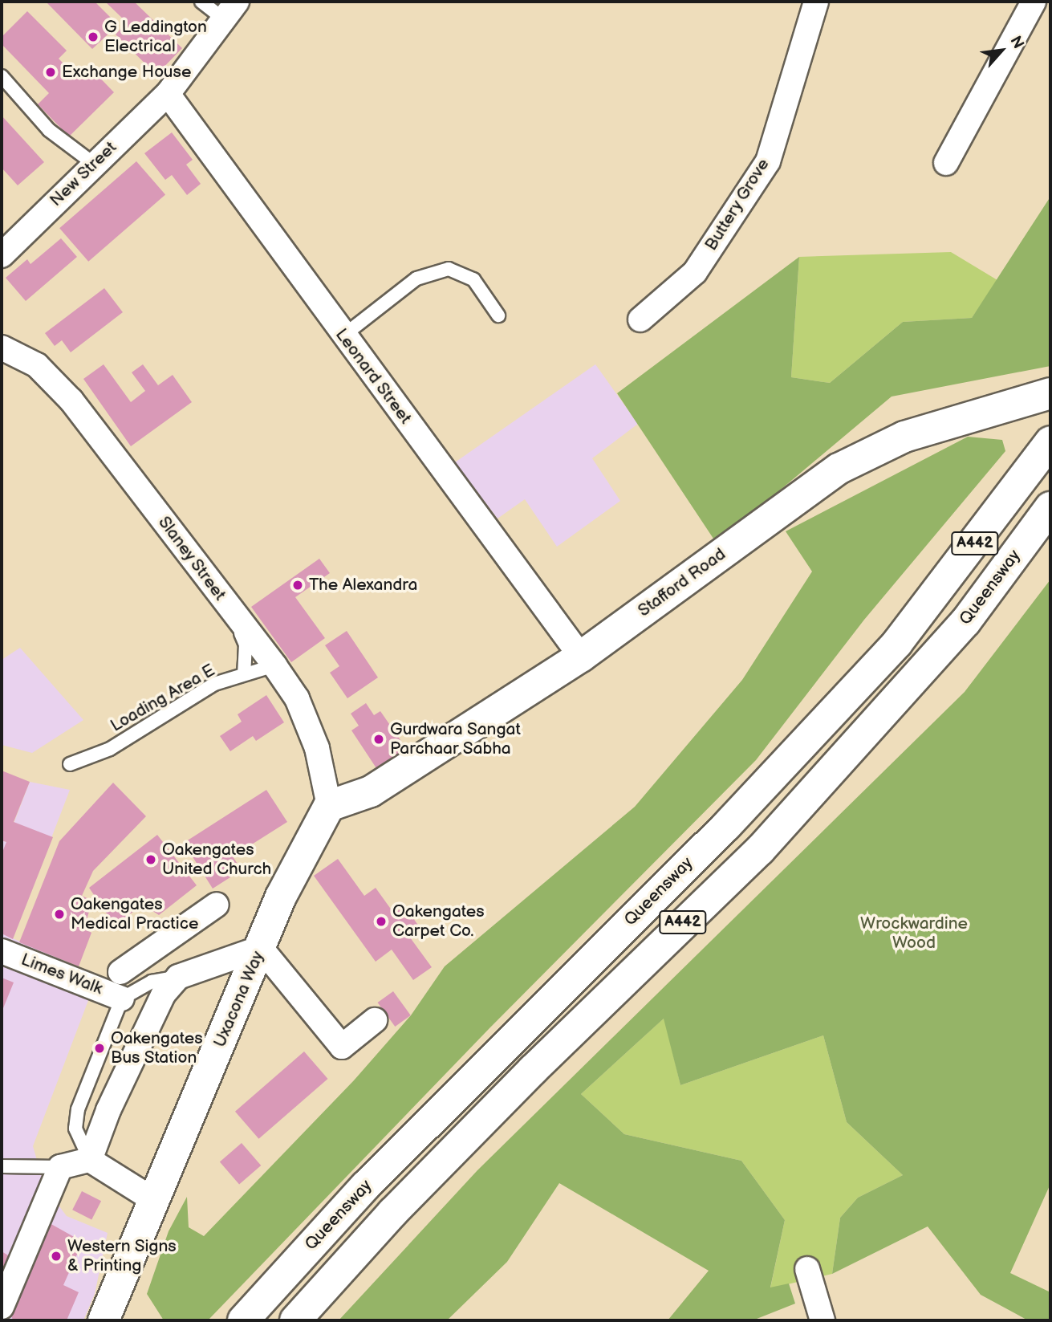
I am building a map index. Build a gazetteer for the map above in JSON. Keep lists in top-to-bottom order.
{
  "streets": {
    "main road": [
      "A442",
      "Stafford Road",
      "Queensway",
      "Uxacona Way"
    ],
    "street": [
      "New Street",
      "Buttery Grove",
      "Leonard Street",
      "Slaney Street",
      "Limes Walk"
    ],
    "lane": ["Loading Area E"]
  },
  "crossings": [
    ["New Street", "Leonard Street"],
    ["Leonard Street", "Stafford Road"],
    ["Slaney Street", "Stafford Road"],
    ["Slaney Street", "Loading Area E"],
    ["Slaney Street", "Uxacona Way"],
    ["Stafford Road", "Uxacona Way"]
  ],
  "parks": ["Wrockwardine Wood"],
  "places": [
    "G Leddington Electrical",
    "Exchange House",
    "The Alexandra",
    "Gurdwara Sangat Parchaar Sabha",
    "Oakengates United Church",
    "Oakengates Medical Practice",
    "Oakengates Carpet Co.",
    "Oakengates Bus Station",
    "Western Signs & Printing"
  ],
  "north": "top right"
}
